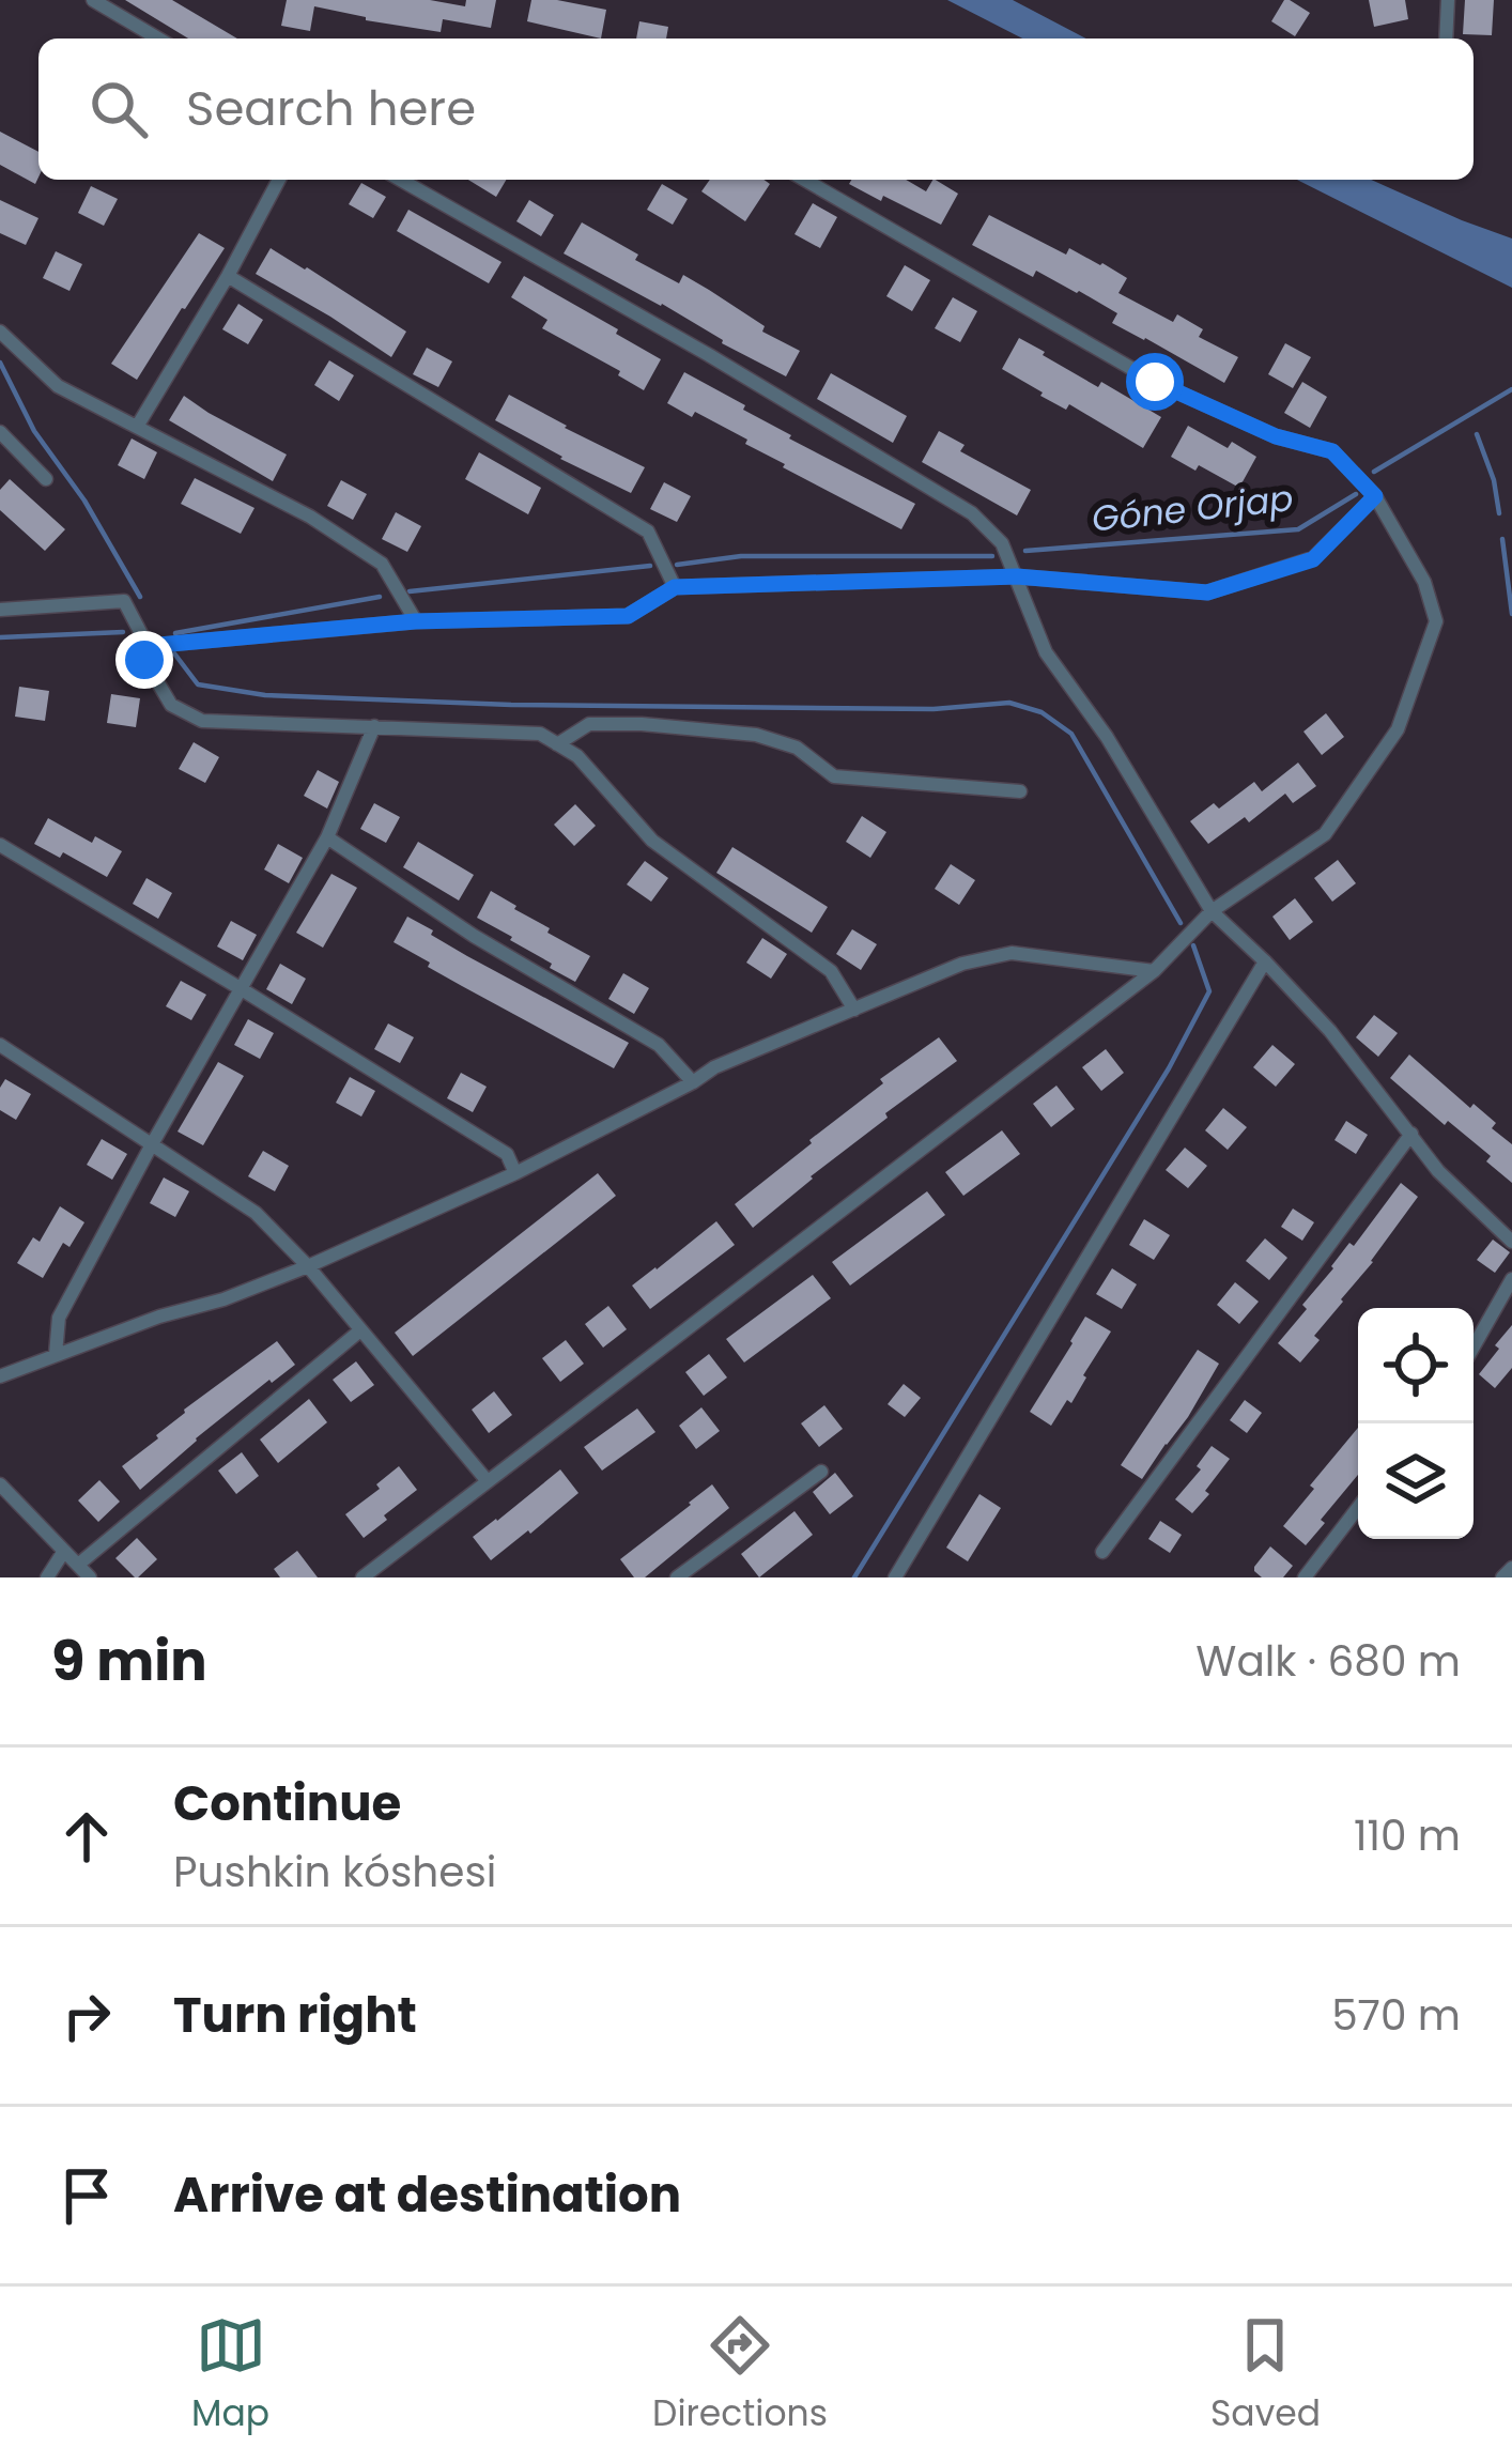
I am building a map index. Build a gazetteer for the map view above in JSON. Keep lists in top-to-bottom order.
{
  "water": ["Góne Orjap"],
  "page": {
    "search": "Search here",
    "heading": ["9 min", "Walk · 680 m"],
    "list": [
      ["Continue", "Pushkin kóshesi", "110 m"],
      ["Turn right", "570 m"],
      "Arrive at destination"
    ],
    "nav": ["Map", "Directions", "Saved"]
  }
}
